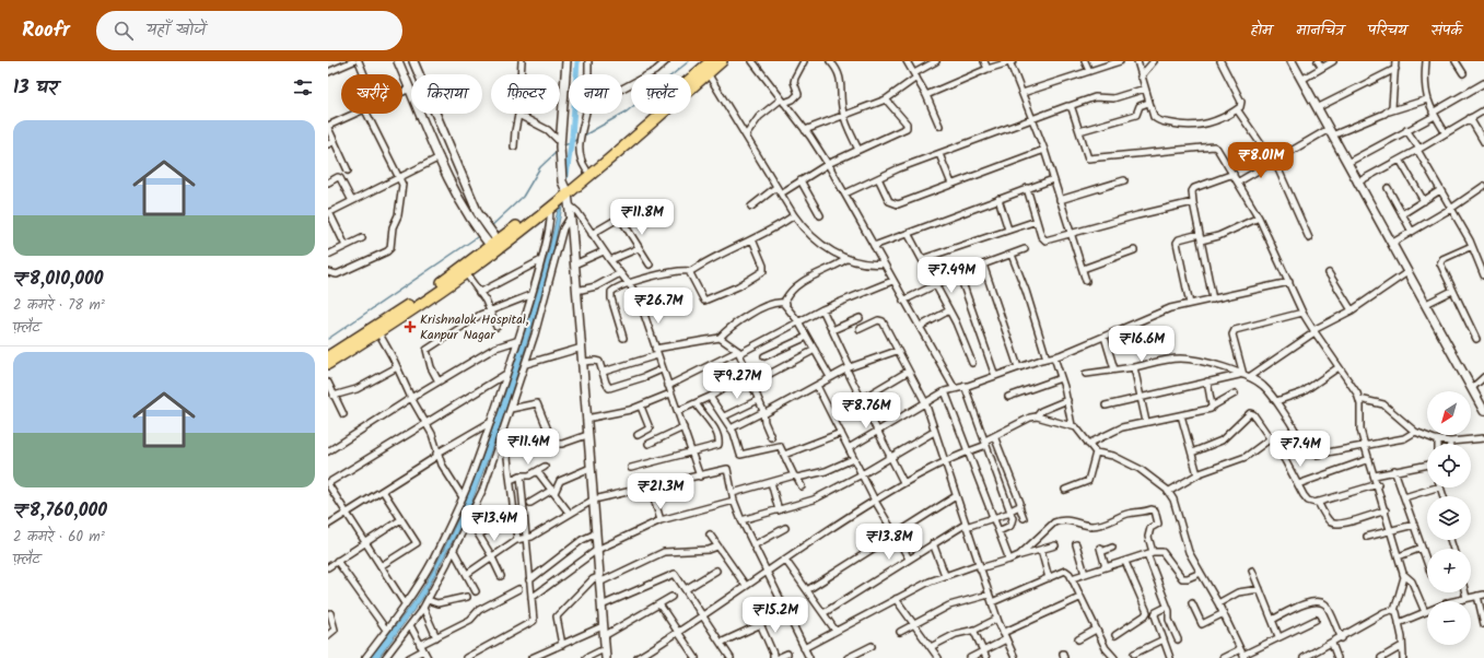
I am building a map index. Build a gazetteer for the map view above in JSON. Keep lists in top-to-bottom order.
{
  "places": {
    "health": ["Krishnalok Hospital, Kanpur Nagar"]
  },
  "north": "bottom left",
  "page": {
    "header": "Roofr",
    "search": "यहाँ खोजें",
    "nav": [
      "होम",
      "मानचित्र",
      "परिचय",
      "संपर्क"
    ],
    "heading": "13 घर",
    "chip": [
      "खरीदें",
      "किराया",
      "फ़िल्टर",
      "नया",
      "फ़्लैट"
    ],
    "list": [
      {
        "name": "₹8,010,000",
        "note": "2 कमरे · 78 m² · फ़्लैट"
      },
      {
        "name": "₹8,760,000",
        "note": "2 कमरे · 60 m² · फ़्लैट"
      }
    ],
    "price": [
      "₹8.01M",
      "₹11.8M",
      "₹7.49M",
      "₹26.7M",
      "₹16.6M",
      "₹9.27M",
      "₹8.76M",
      "₹11.4M",
      "₹7.4M",
      "₹21.3M",
      "₹13.4M",
      "₹13.8M",
      "₹15.2M"
    ],
    "map_buttons": ["+", "−"]
  }
}
